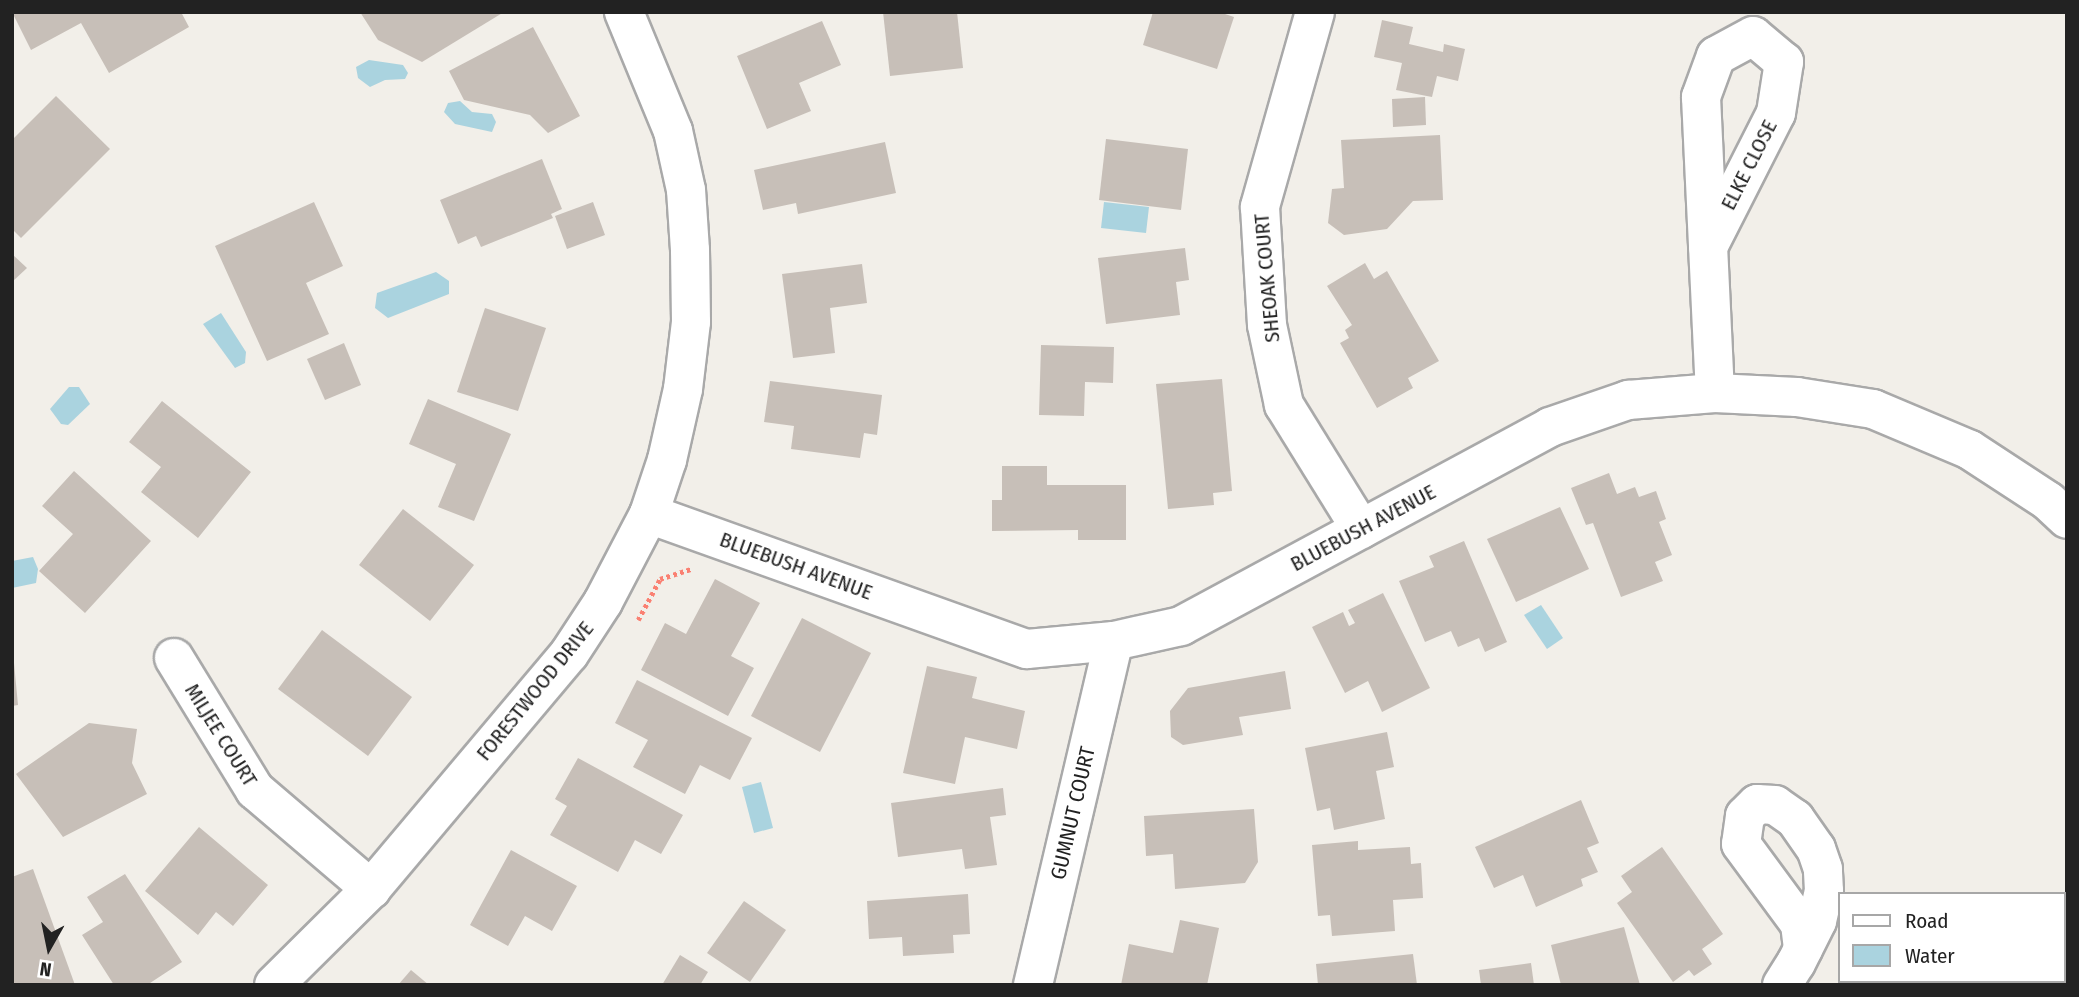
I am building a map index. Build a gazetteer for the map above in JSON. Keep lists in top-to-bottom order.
{
  "streets": {
    "street": [
      "SHEOAK COURT",
      "BLUEBUSH AVENUE",
      "FORESTWOOD DRIVE",
      "MILJEE COURT",
      "GUMNUT COURT"
    ]
  },
  "crossings": [
    ["SHEOAK COURT", "BLUEBUSH AVENUE"],
    ["BLUEBUSH AVENUE", "FORESTWOOD DRIVE"],
    ["BLUEBUSH AVENUE", "GUMNUT COURT"],
    ["FORESTWOOD DRIVE", "MILJEE COURT"]
  ],
  "legend": ["Road", "Water"],
  "north": "bottom"
}
